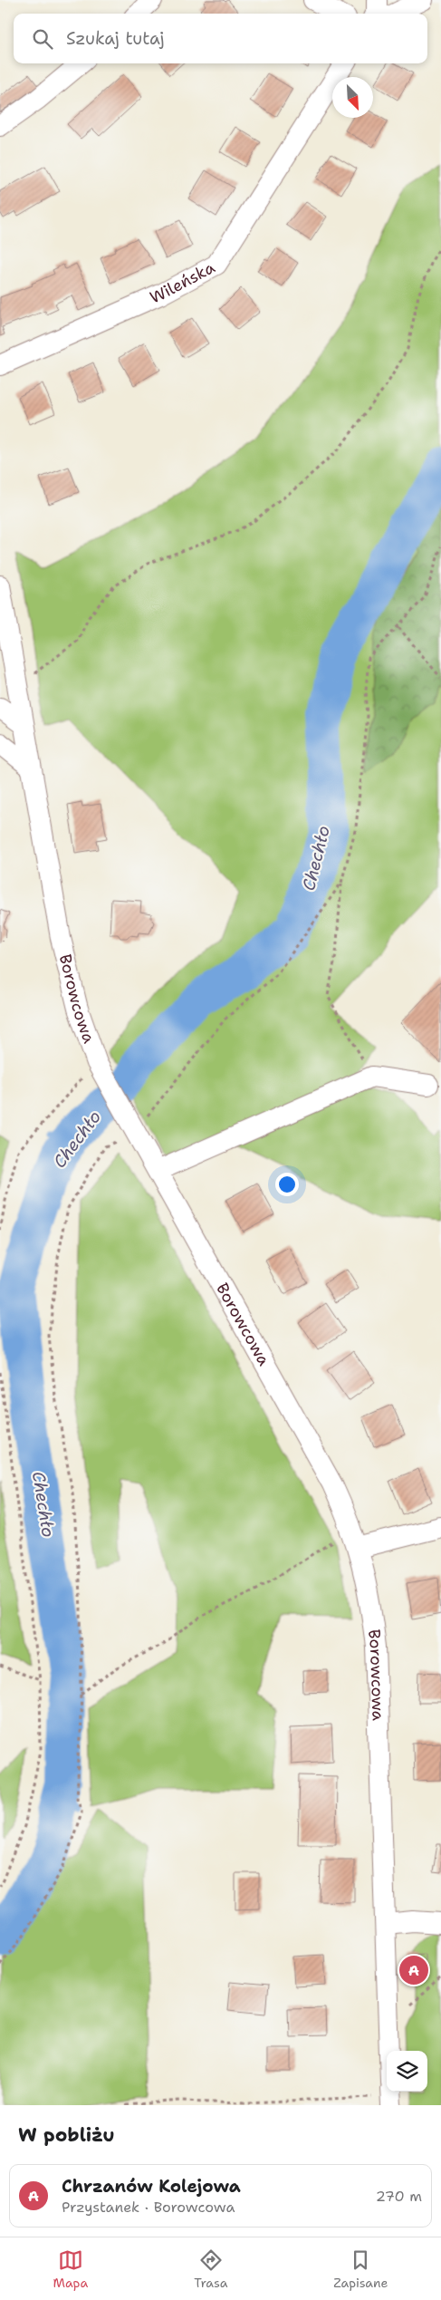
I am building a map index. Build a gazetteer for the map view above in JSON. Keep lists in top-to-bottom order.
{
  "streets": {
    "street": ["Wileńska", "Borowcowa"]
  },
  "water": ["Chechło"],
  "north": "bottom right",
  "page": {
    "search": "Szukaj tutaj",
    "pins": "A",
    "heading": "W pobliżu",
    "list": [
      {
        "mark": "A",
        "name": "Chrzanów Kolejowa",
        "note": "Przystanek · Borowcowa",
        "value": "270 m"
      }
    ],
    "nav": ["Mapa", "Trasa", "Zapisane"]
  }
}
